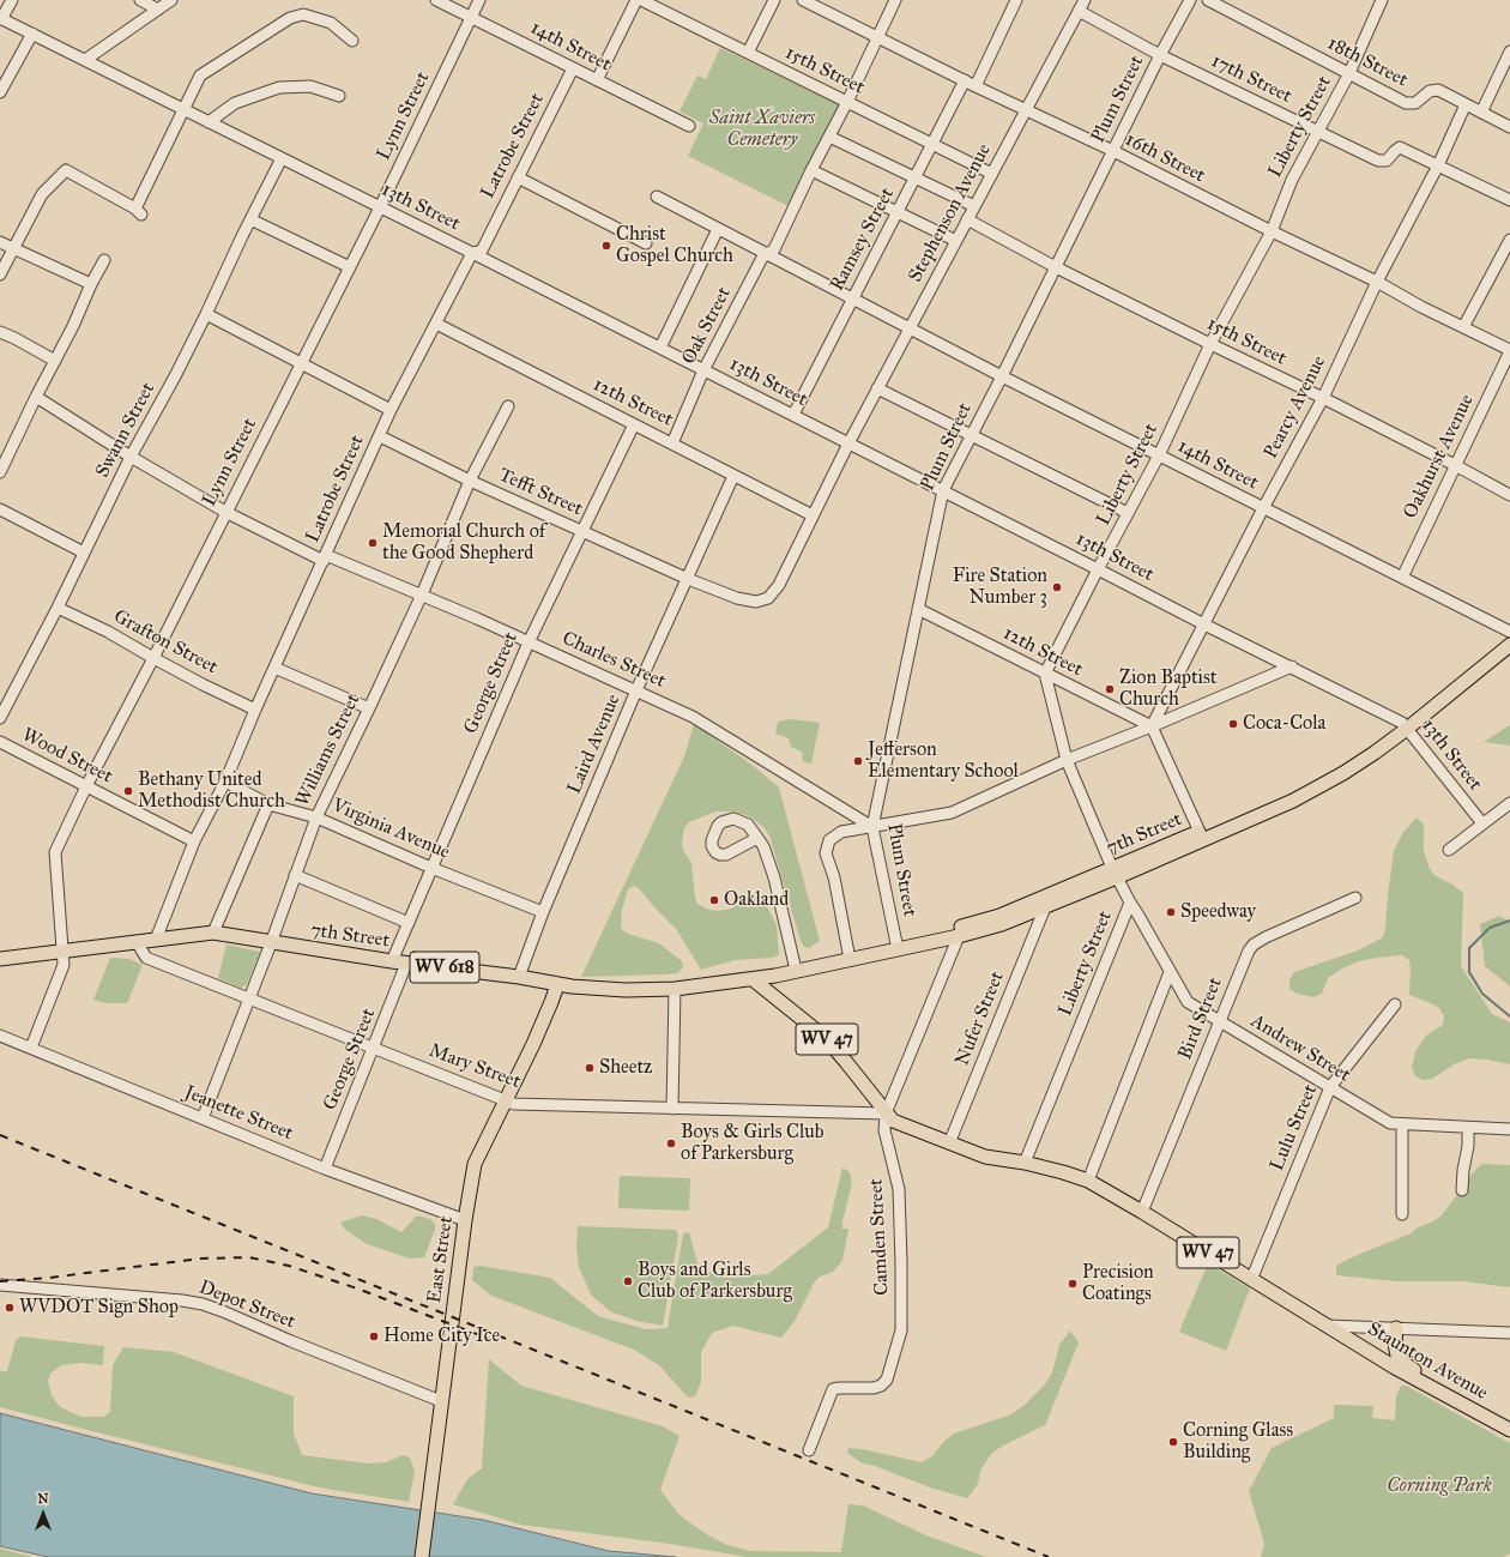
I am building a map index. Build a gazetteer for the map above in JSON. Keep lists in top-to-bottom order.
{
  "streets": {
    "main road": [
      "7th Street",
      "WV 618",
      "WV 47",
      "East Street",
      "Staunton Avenue"
    ],
    "street": [
      "14th Street",
      "18th Street",
      "15th Street",
      "17th Street",
      "Plum Street",
      "Lynn Street",
      "Liberty Street",
      "Latrobe Street",
      "16th Street",
      "13th Street",
      "Stephenson Avenue",
      "Ramsey Street",
      "Oak Street",
      "12th Street",
      "Pearcy Avenue",
      "Swann Street",
      "Oakhurst Avenue",
      "Tefft Street",
      "Grafton Street",
      "Charles Street",
      "George Street",
      "Laird Avenue",
      "Williams Street",
      "Wood Street",
      "Virginia Avenue",
      "Nufer Street",
      "Bird Street",
      "Andrew Street",
      "Mary Street",
      "Jeanette Street",
      "Lulu Street",
      "Camden Street",
      "Depot Street"
    ]
  },
  "crossings": [
    ["14th Street", "Plum Street"],
    ["14th Street", "Lynn Street"],
    ["14th Street", "Liberty Street"],
    ["14th Street", "Latrobe Street"],
    ["14th Street", "Stephenson Avenue"],
    ["14th Street", "Ramsey Street"],
    ["14th Street", "Oak Street"],
    ["14th Street", "Pearcy Avenue"],
    ["14th Street", "Oakhurst Avenue"],
    ["18th Street", "Liberty Street"],
    ["18th Street", "Pearcy Avenue"],
    ["15th Street", "Plum Street"],
    ["15th Street", "Liberty Street"],
    ["15th Street", "Stephenson Avenue"],
    ["15th Street", "Ramsey Street"],
    ["15th Street", "Oak Street"],
    ["15th Street", "Pearcy Avenue"],
    ["15th Street", "Oakhurst Avenue"],
    ["17th Street", "Plum Street"],
    ["17th Street", "Liberty Street"],
    ["17th Street", "Stephenson Avenue"],
    ["17th Street", "Pearcy Avenue"],
    ["Plum Street", "16th Street"],
    ["Plum Street", "13th Street"],
    ["Plum Street", "12th Street"],
    ["Plum Street", "Charles Street"],
    ["Plum Street", "7th Street"],
    ["Lynn Street", "13th Street"],
    ["Lynn Street", "Grafton Street"],
    ["Lynn Street", "Charles Street"],
    ["Lynn Street", "Wood Street"],
    ["Lynn Street", "7th Street"],
    ["Lynn Street", "Jeanette Street"],
    ["Liberty Street", "16th Street"],
    ["Liberty Street", "13th Street"],
    ["Liberty Street", "12th Street"],
    ["Liberty Street", "7th Street"],
    ["Liberty Street", "Andrew Street"],
    ["Liberty Street", "Staunton Avenue"],
    ["Latrobe Street", "13th Street"],
    ["Latrobe Street", "12th Street"],
    ["Latrobe Street", "Tefft Street"],
    ["Latrobe Street", "Grafton Street"],
    ["Latrobe Street", "Charles Street"],
    ["Latrobe Street", "Wood Street"],
    ["Latrobe Street", "Virginia Avenue"],
    ["Latrobe Street", "7th Street"],
    ["16th Street", "Stephenson Avenue"],
    ["16th Street", "Ramsey Street"],
    ["16th Street", "Oak Street"],
    ["16th Street", "Pearcy Avenue"],
    ["16th Street", "Oakhurst Avenue"],
    ["13th Street", "Stephenson Avenue"],
    ["13th Street", "Ramsey Street"],
    ["13th Street", "Oak Street"],
    ["13th Street", "Pearcy Avenue"],
    ["13th Street", "Swann Street"],
    ["13th Street", "7th Street"],
    ["Stephenson Avenue", "12th Street"],
    ["Stephenson Avenue", "Tefft Street"],
    ["Oak Street", "12th Street"],
    ["12th Street", "Pearcy Avenue"],
    ["12th Street", "George Street"],
    ["12th Street", "Laird Avenue"],
    ["Swann Street", "Grafton Street"],
    ["Swann Street", "Charles Street"],
    ["Tefft Street", "George Street"],
    ["Tefft Street", "Laird Avenue"],
    ["Tefft Street", "Williams Street"],
    ["Charles Street", "George Street"],
    ["Charles Street", "Laird Avenue"],
    ["Charles Street", "Williams Street"],
    ["George Street", "Virginia Avenue"],
    ["George Street", "7th Street"],
    ["George Street", "Mary Street"],
    ["George Street", "Jeanette Street"],
    ["Laird Avenue", "Virginia Avenue"],
    ["Laird Avenue", "7th Street"],
    ["Williams Street", "Virginia Avenue"],
    ["Williams Street", "7th Street"],
    ["Williams Street", "Mary Street"],
    ["Williams Street", "Jeanette Street"],
    ["7th Street", "Nufer Street"],
    ["7th Street", "Mary Street"],
    ["7th Street", "Camden Street"],
    ["7th Street", "East Street"],
    ["7th Street", "Staunton Avenue"],
    ["Nufer Street", "Staunton Avenue"],
    ["Bird Street", "Andrew Street"],
    ["Bird Street", "Staunton Avenue"],
    ["Andrew Street", "Lulu Street"],
    ["Mary Street", "Camden Street"],
    ["Mary Street", "East Street"],
    ["Mary Street", "Staunton Avenue"],
    ["Jeanette Street", "East Street"],
    ["Lulu Street", "Staunton Avenue"],
    ["Camden Street", "Staunton Avenue"],
    ["East Street", "Depot Street"]
  ],
  "parks": ["Saint Xaviers Cemetery", "Corning Park"],
  "places": [
    "Christ Gospel Church",
    "Memorial Church of the Good Shepherd",
    "Fire Station Number 3",
    "Zion Baptist Church",
    "Coca-Cola",
    "Jefferson Elementary School",
    "Bethany United Methodist Church",
    "Oakland",
    "Speedway",
    "Sheetz",
    "Boys & Girls Club of Parkersburg",
    "Boys and Girls Club of Parkersburg",
    "Precision Coatings",
    "WVDOT Sign Shop",
    "Home City Ice",
    "Corning Glass Building"
  ],
  "north": "top"
}
